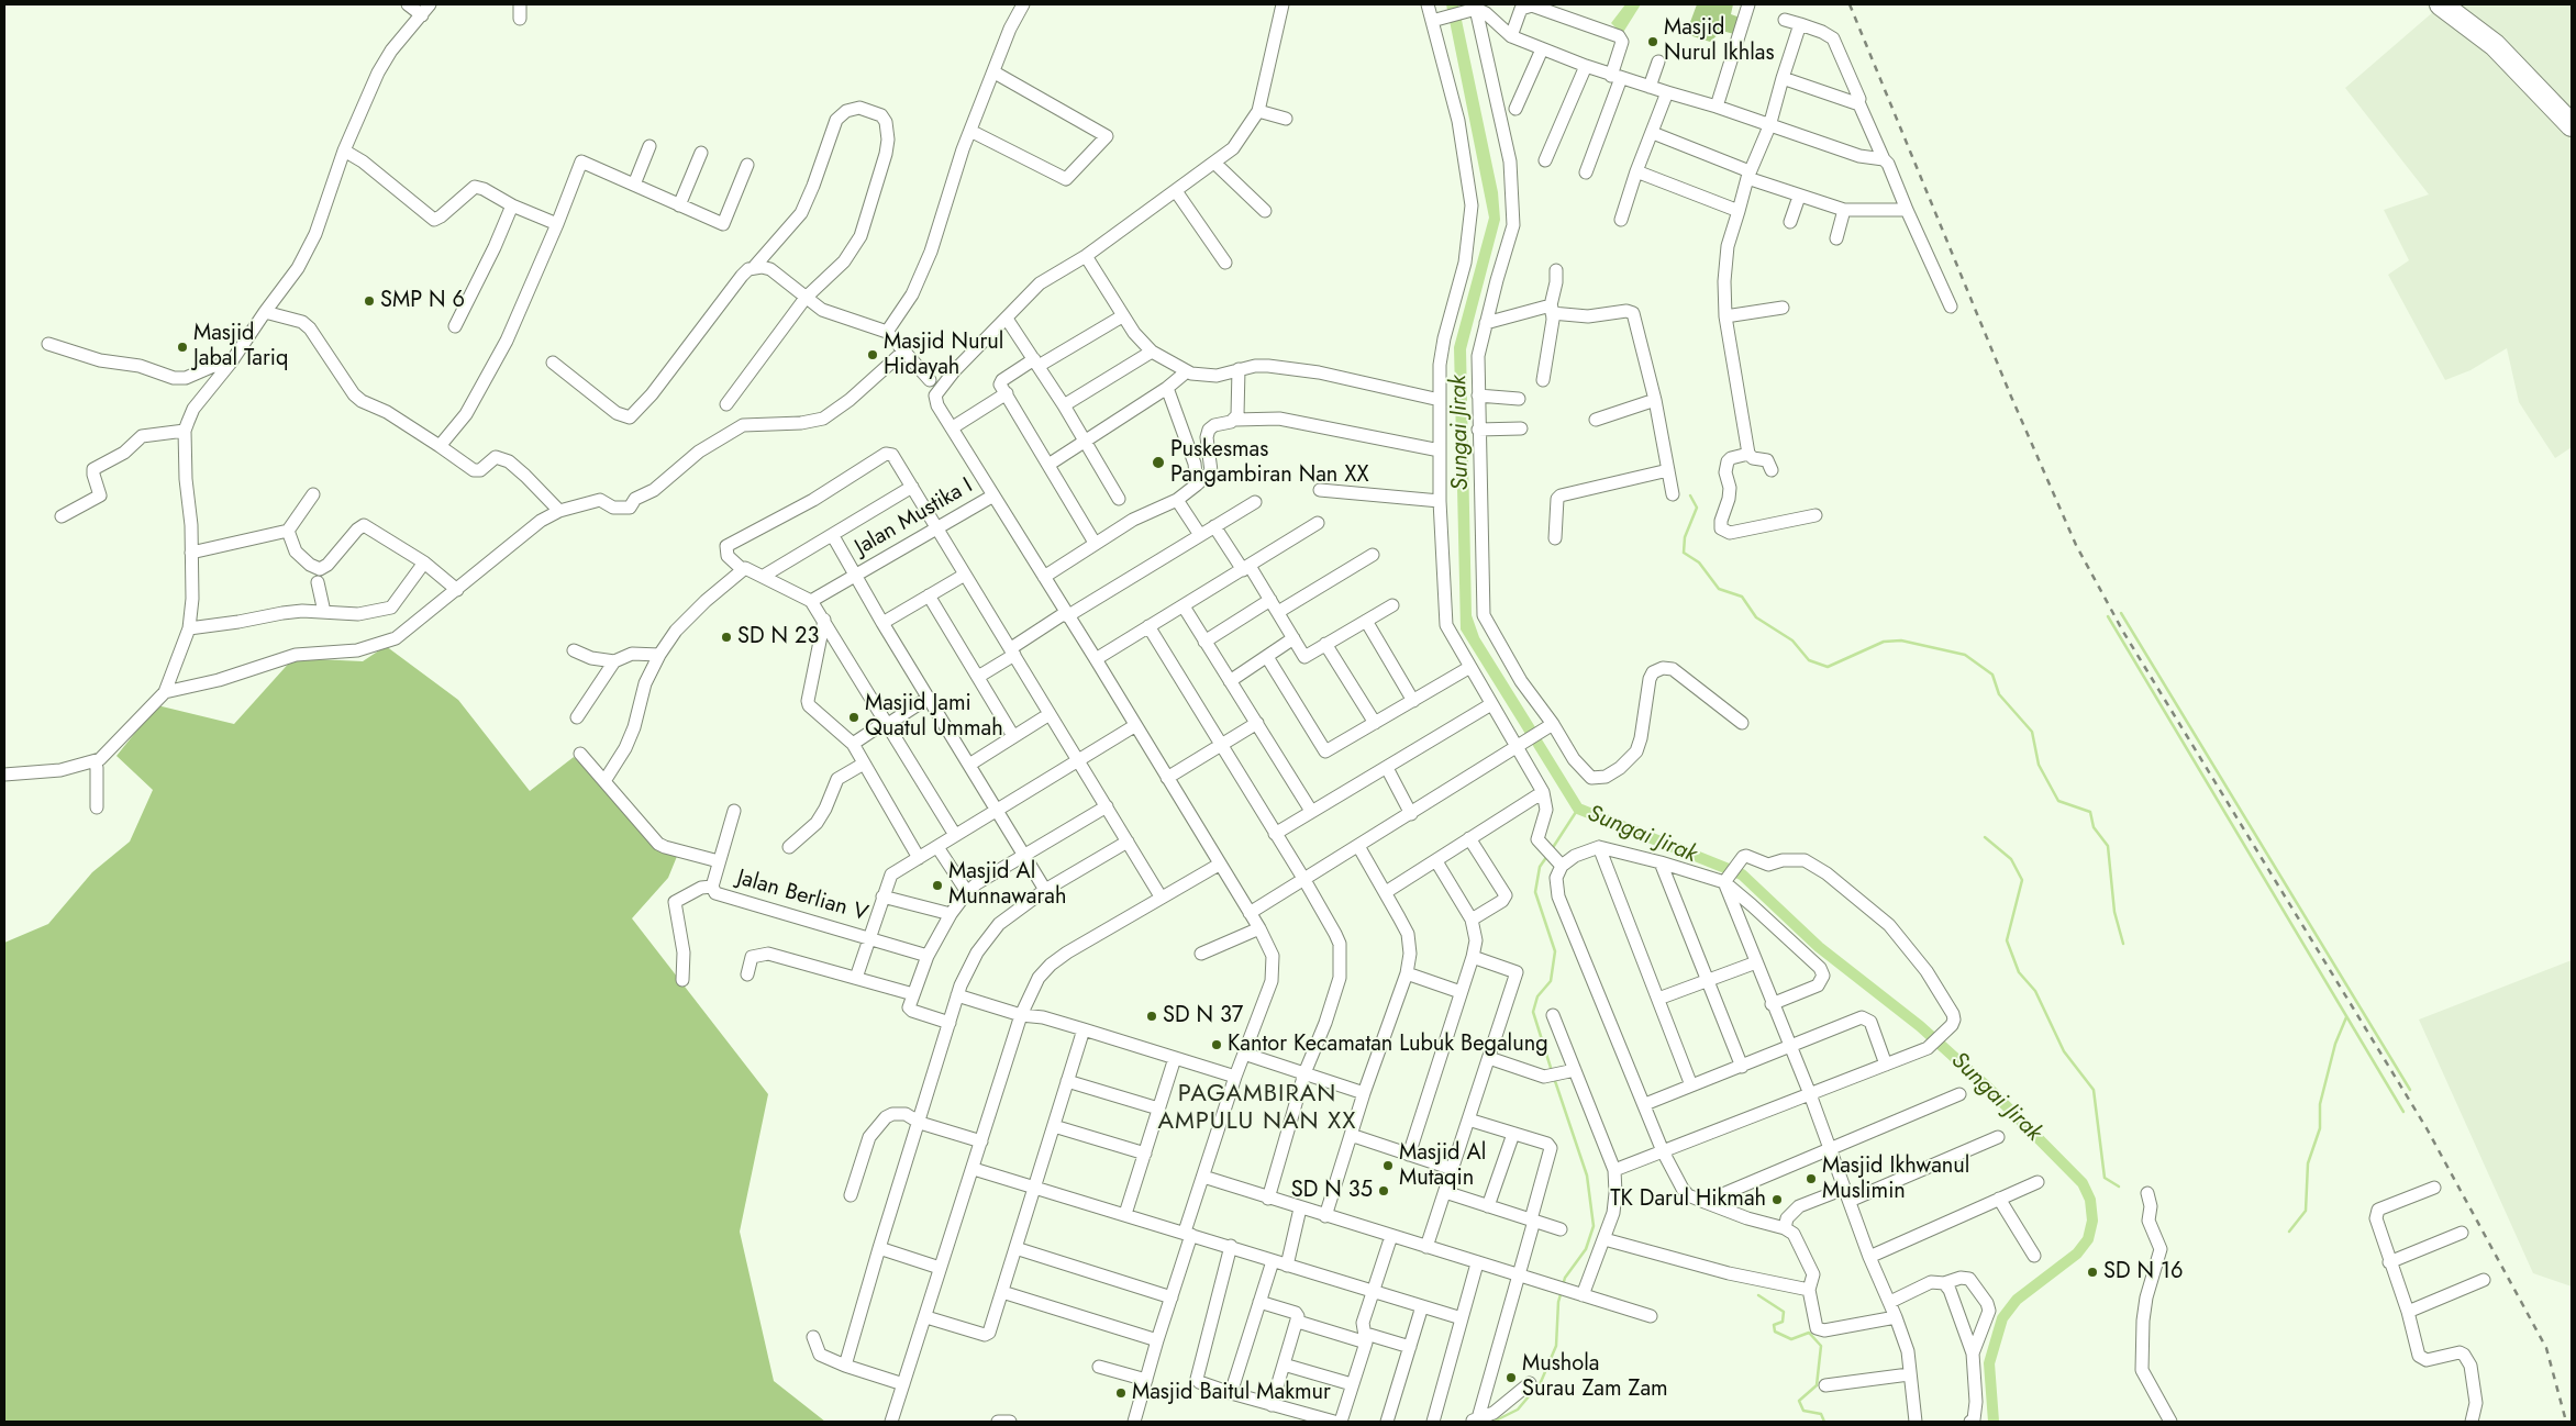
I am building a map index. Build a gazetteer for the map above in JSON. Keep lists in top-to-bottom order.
{
  "streets": {
    "street": ["Jalan Mustika I", "Jalan Berlian V"]
  },
  "districts": ["PAGAMBIRAN AMPULU NAN XX"],
  "water": ["Sungai Jirak"],
  "places": [
    "Masjid Nurul Ikhlas",
    "SMP N 6",
    "Masjid Jabal Tariq",
    "Masjid Nurul Hidayah",
    "Puskesmas Pangambiran Nan XX",
    "SD N 23",
    "Masjid Jami Quatul Ummah",
    "Masjid Al Munnawarah",
    "SD N 37",
    "Kantor Kecamatan Lubuk Begalung",
    "Masjid Al Mutaqin",
    "Masjid Ikhwanul Muslimin",
    "SD N 35",
    "TK Darul Hikmah",
    "SD N 16",
    "Mushola Surau Zam Zam",
    "Masjid Baitul Makmur"
  ]
}
